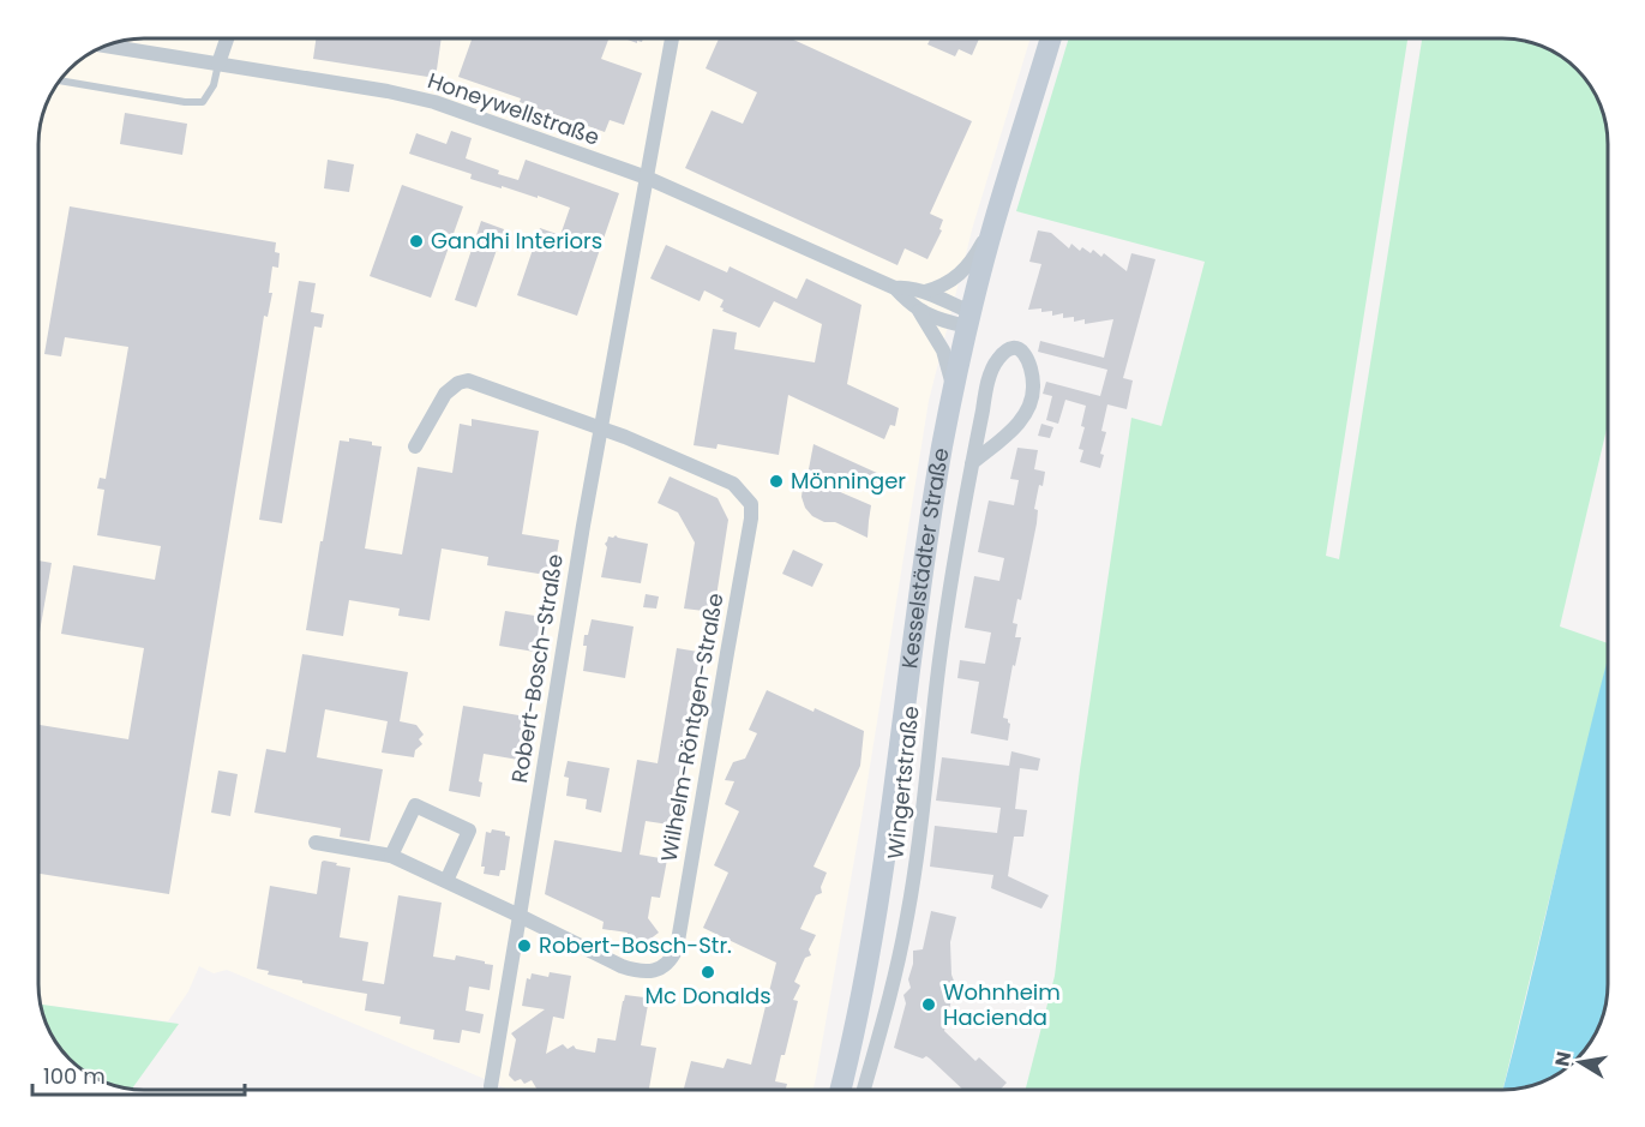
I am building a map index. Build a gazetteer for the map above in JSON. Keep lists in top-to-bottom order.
{
  "streets": {
    "main road": ["Kesselstädter Straße"],
    "street": [
      "Honeywellstraße",
      "Robert-Bosch-Straße",
      "Wilhelm-Röntgen-Straße",
      "Wingertstraße"
    ]
  },
  "crossings": [
    ["Honeywellstraße", "Kesselstädter Straße"],
    ["Honeywellstraße", "Robert-Bosch-Straße"],
    ["Robert-Bosch-Straße", "Wilhelm-Röntgen-Straße"]
  ],
  "places": [
    "Gandhi Interiors",
    "Mönninger",
    "Robert-Bosch-Str.",
    "Mc Donalds",
    "Wohnheim Hacienda"
  ],
  "scale_bar": "100 m",
  "north": "left"
}
